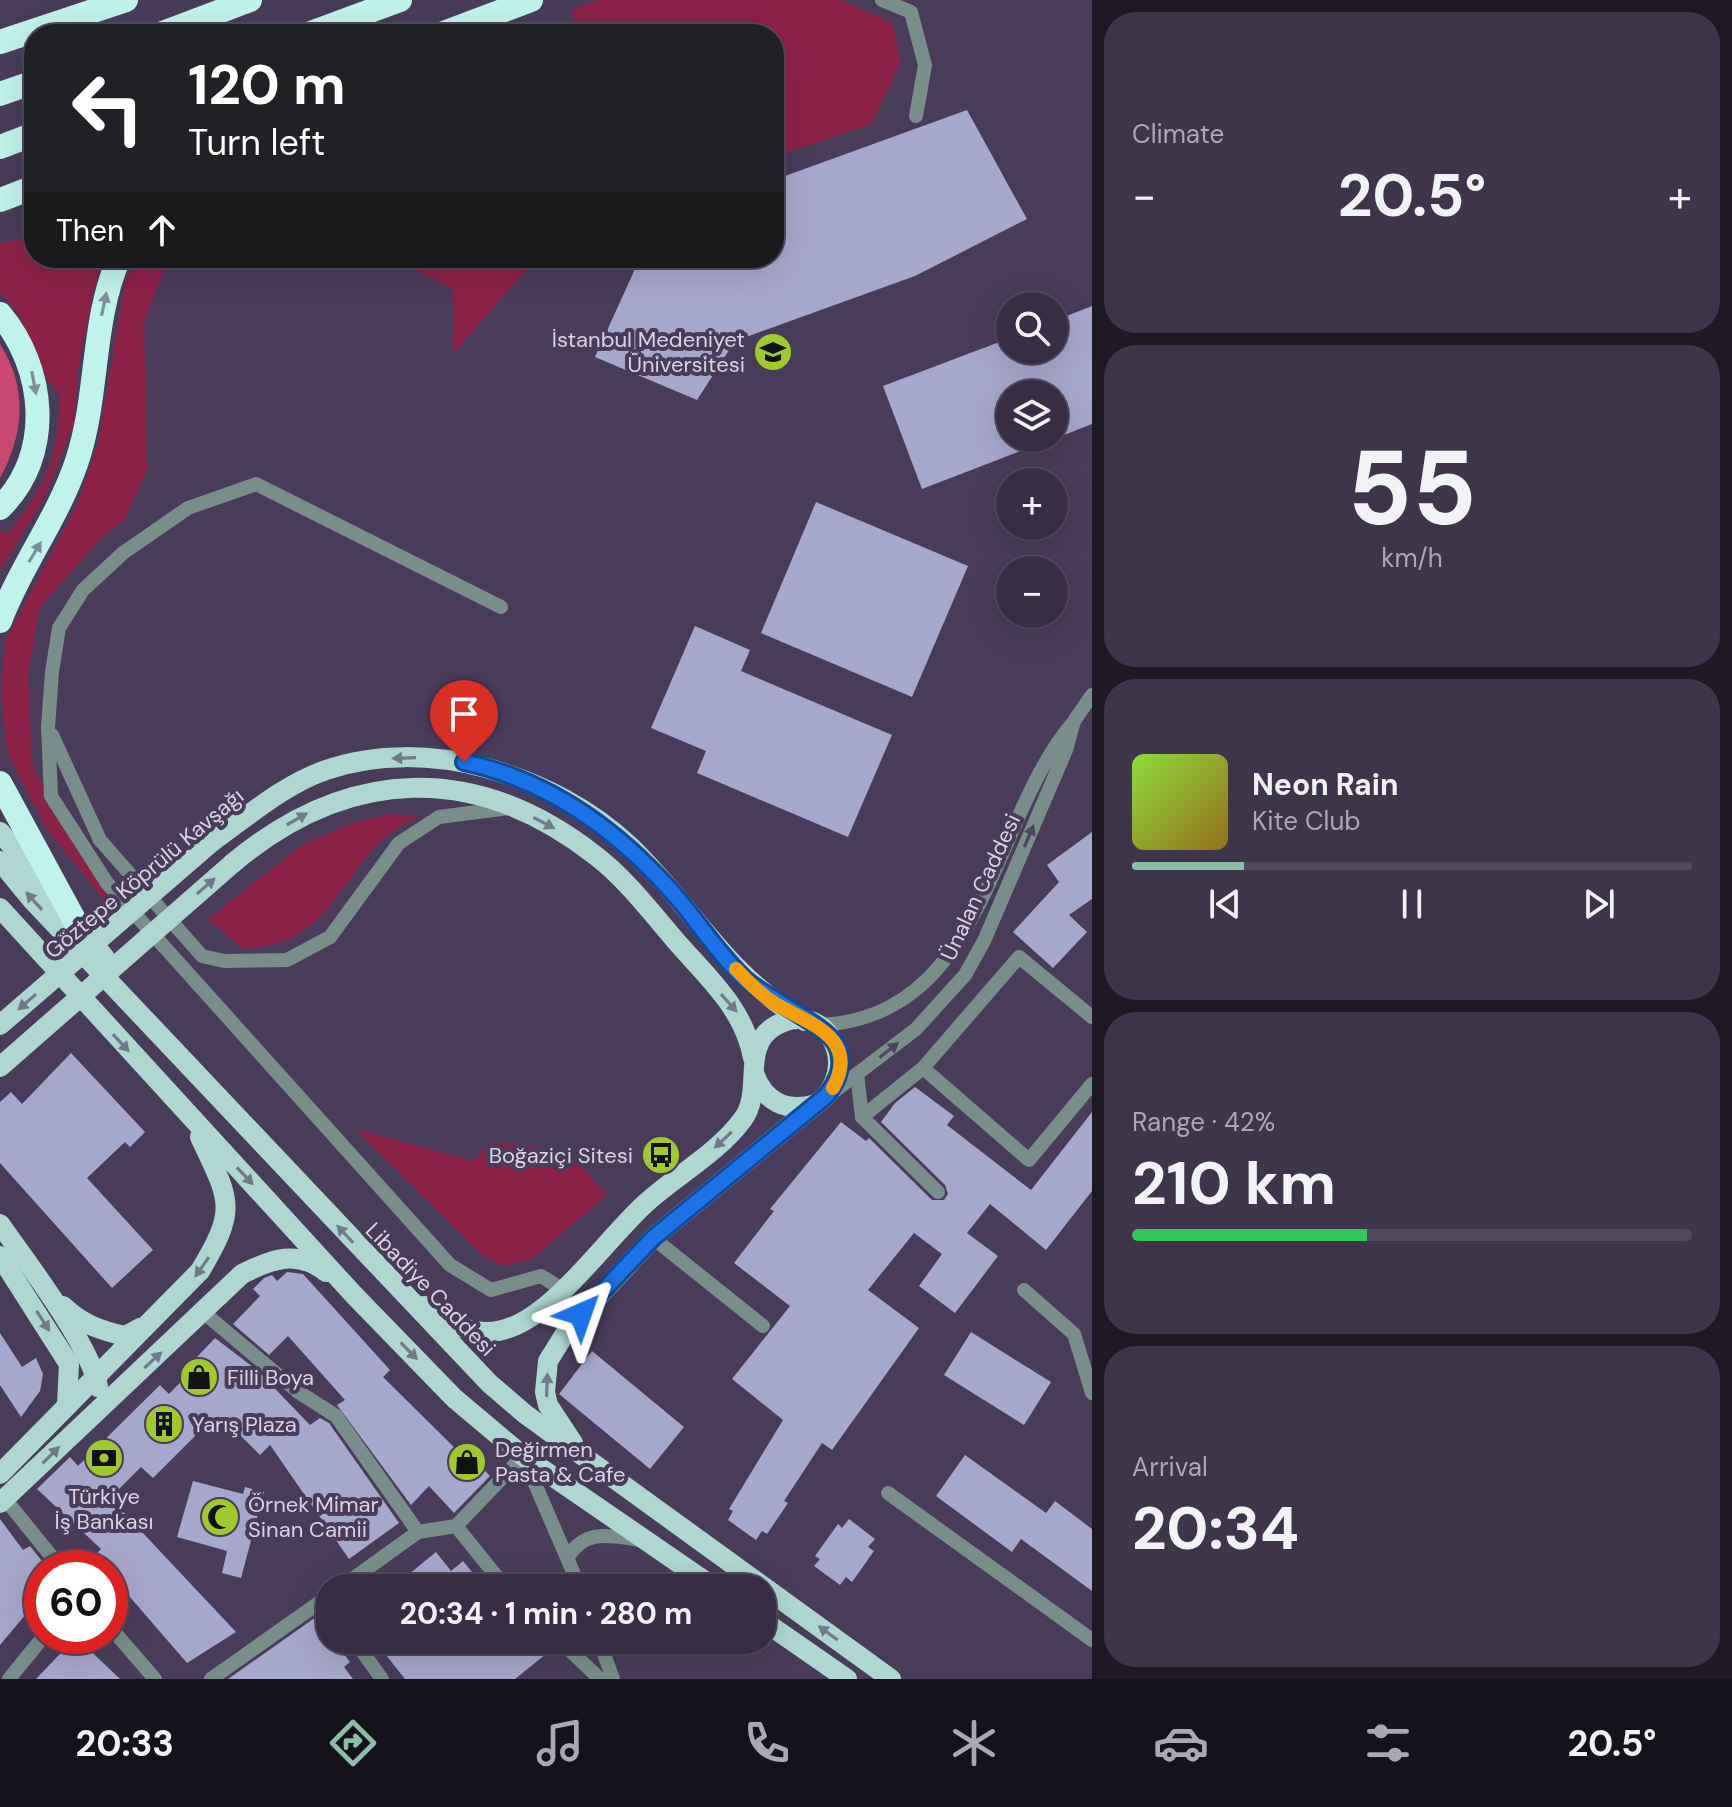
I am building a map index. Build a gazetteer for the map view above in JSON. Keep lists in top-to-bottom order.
{
  "streets": {
    "main road": ["Göztepe Köprülü Kavşağı", "Libadiye Caddesi"],
    "street": ["Ünalan Caddesi"]
  },
  "crossings": [
    ["Göztepe Köprülü Kavşağı", "Ünalan Caddesi"]
  ],
  "one_way": ["Göztepe Köprülü Kavşağı"],
  "places": {
    "school or university": ["İstanbul Medeniyet Üniversitesi"],
    "bus stop": ["Boğaziçi Sitesi"],
    "shop": ["Filli Boya", "Değirmen Pasta & Cafe"],
    "building": ["Yarış Plaza"],
    "bank": ["Türkiye İş Bankası"],
    "mosque": ["Örnek Mimar Sinan Camii"]
  },
  "page": {
    "tile": [
      "Climate",
      ["55", "km/h"],
      ["Range · 42%", "210 km"],
      ["Arrival", "20:34"]
    ],
    "turn": ["120 m", "Turn left"],
    "heat": ["−", "20.5°", "+"],
    "then": "Then",
    "map_buttons": ["+", "−"],
    "song": ["Neon Rain", "Kite Club"],
    "limit": "60",
    "trip": "20:34 · 1 min · 280 m",
    "tabs": ["20:33", "20.5°"]
  }
}
